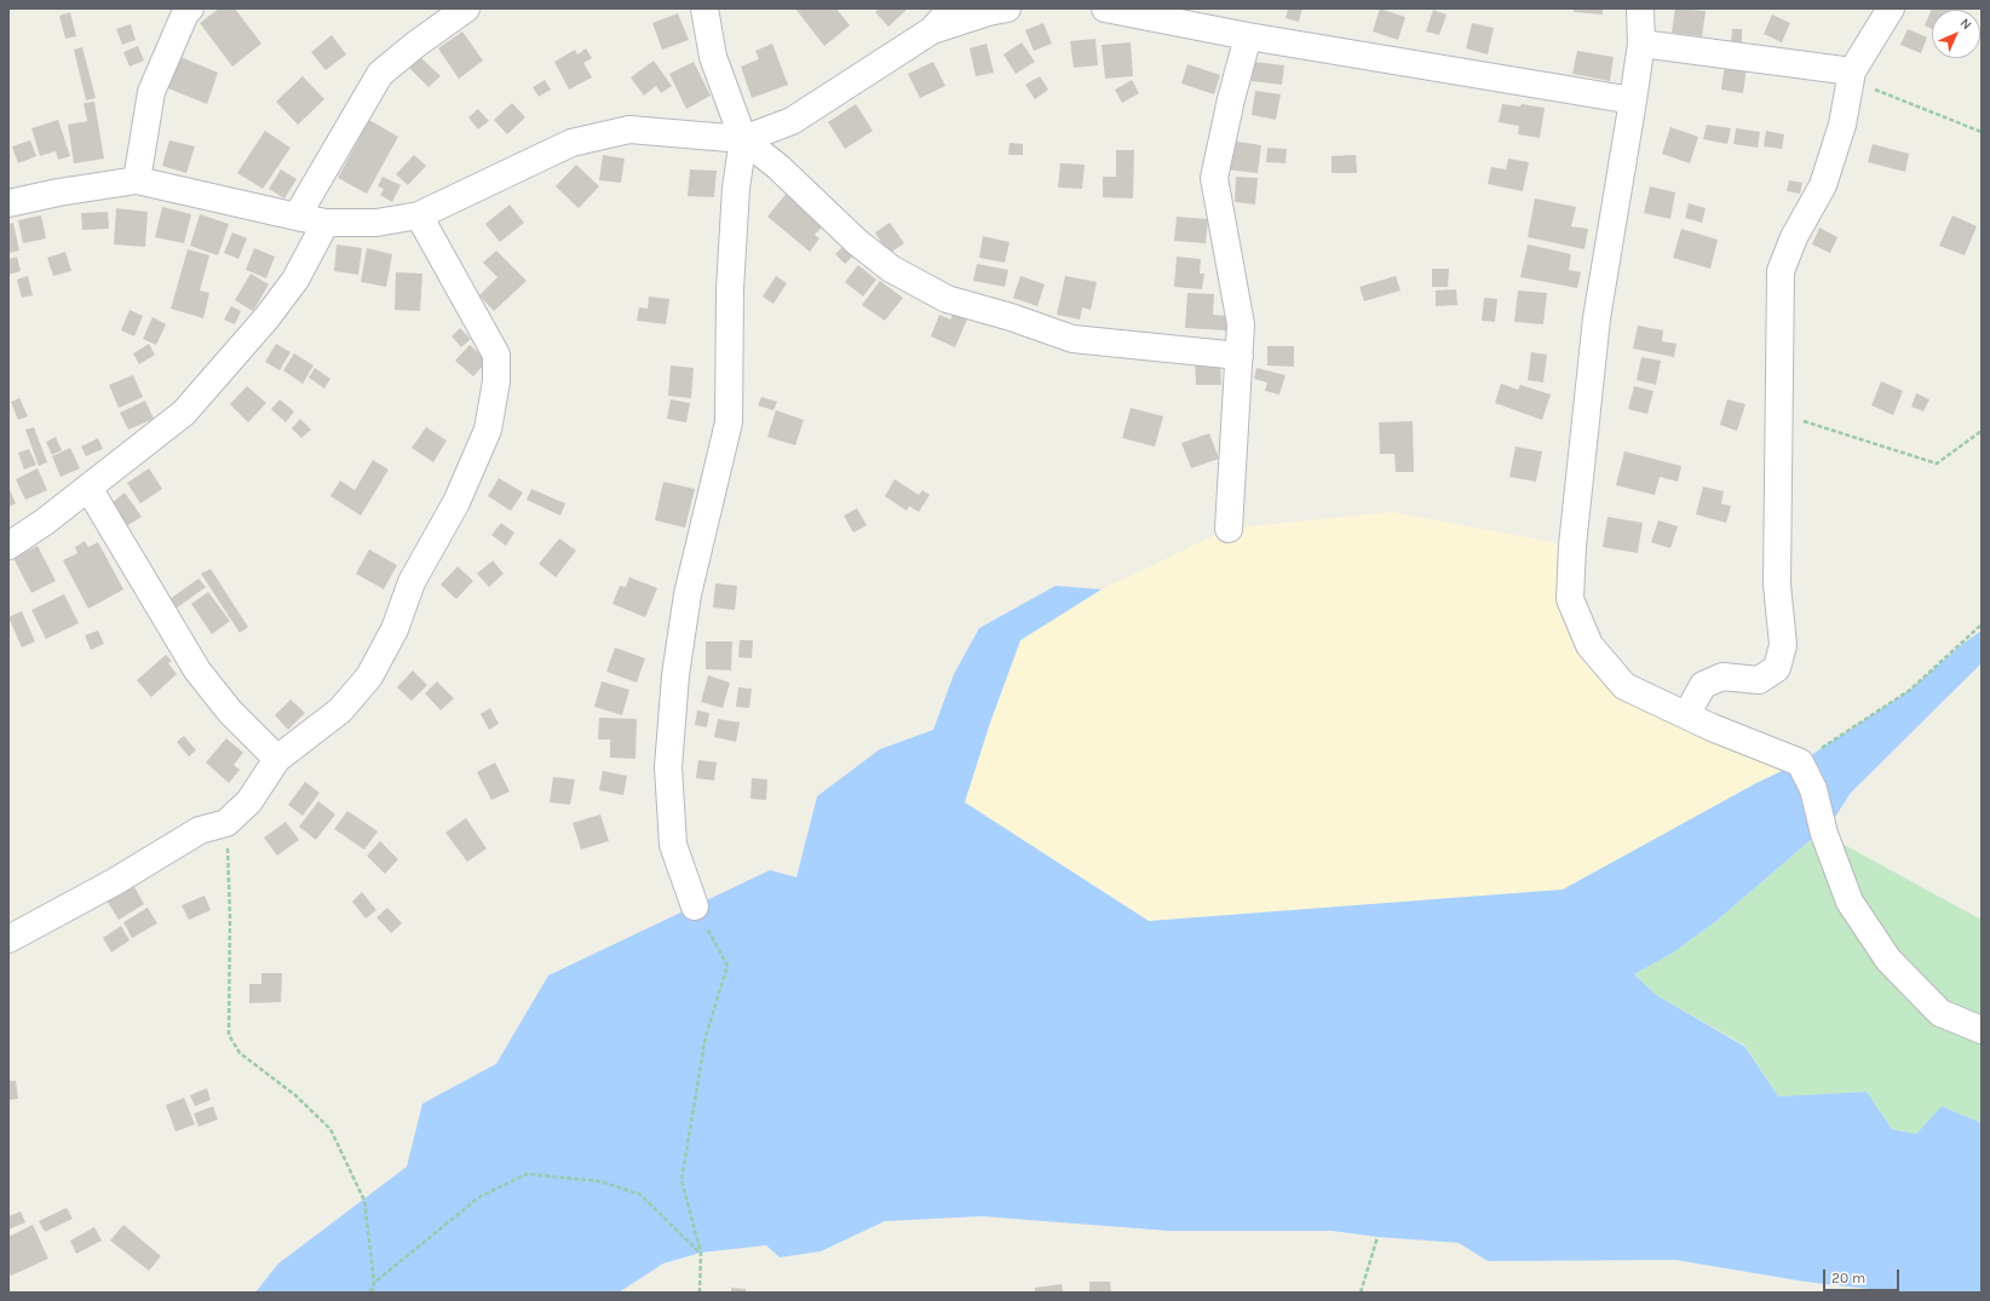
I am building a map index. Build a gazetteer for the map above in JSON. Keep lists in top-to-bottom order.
{
  "scale_bar": "20 m",
  "north": "top right"
}
